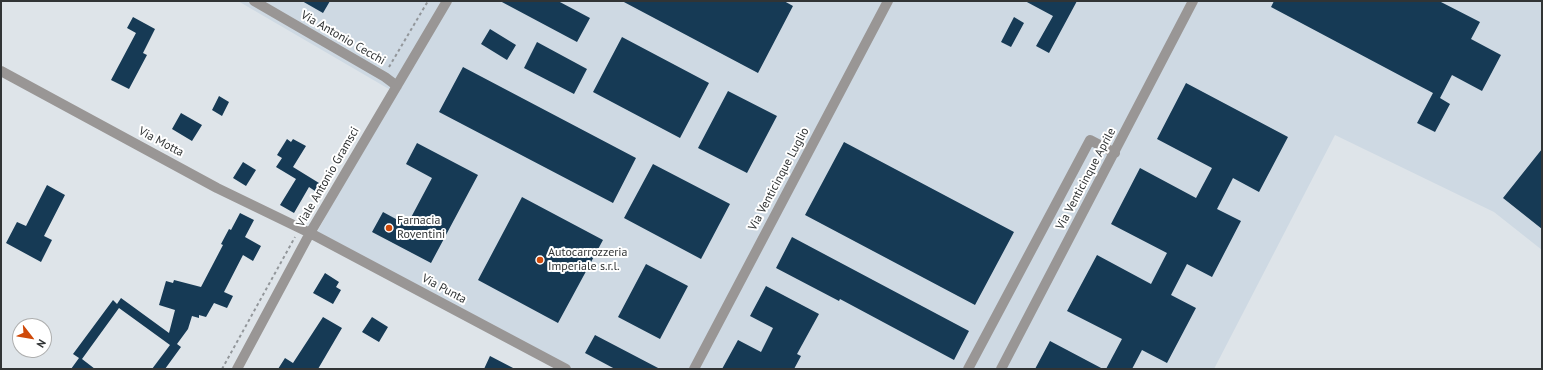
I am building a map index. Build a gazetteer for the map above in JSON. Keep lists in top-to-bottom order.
{
  "streets": {
    "street": [
      "Via Antonio Cecchi",
      "Via Motta",
      "Viale Antonio Gramsci",
      "Via Venticinque Luglio",
      "Via Venticinque Aprile",
      "Via Punta"
    ]
  },
  "crossings": [
    ["Via Antonio Cecchi", "Viale Antonio Gramsci"],
    ["Via Motta", "Viale Antonio Gramsci"],
    ["Via Motta", "Via Punta"],
    ["Viale Antonio Gramsci", "Via Punta"]
  ],
  "places": ["Farnacia Roventini", "Autocarrozzeria Imperiale s.r.l."],
  "north": "bottom right"
}
